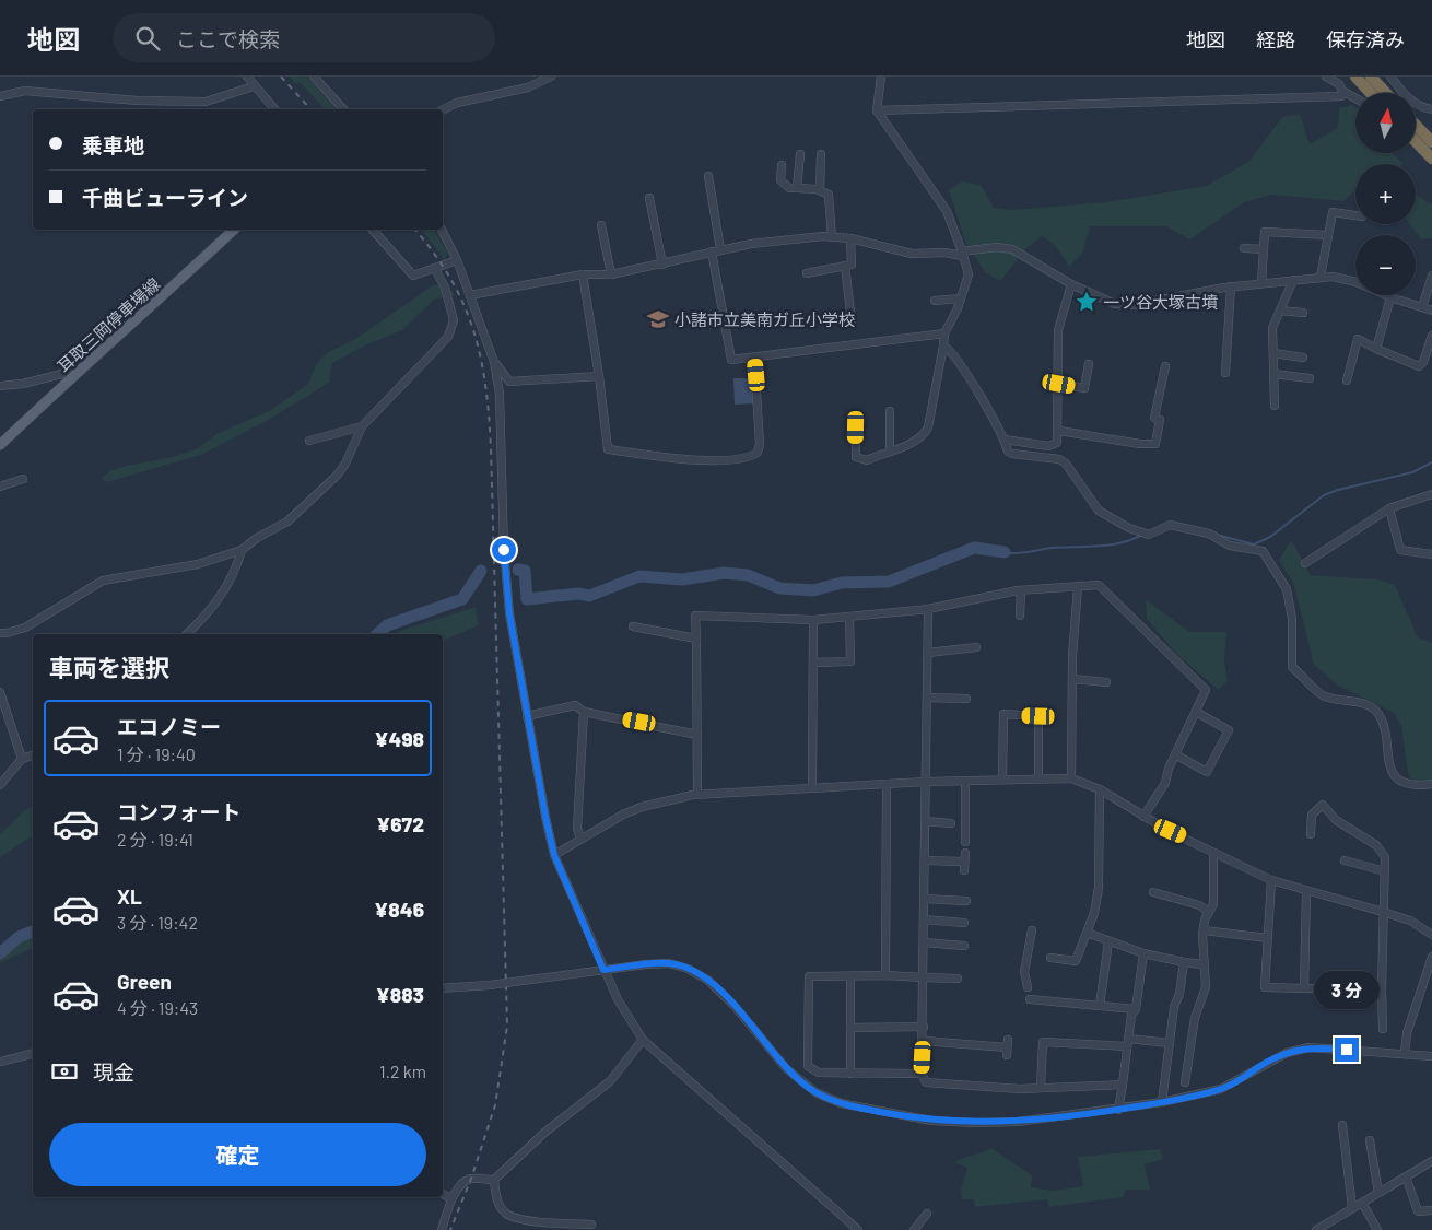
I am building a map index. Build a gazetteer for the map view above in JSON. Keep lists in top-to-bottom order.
{
  "streets": {
    "main road": ["耳取三岡停車場線"]
  },
  "places": {
    "place": ["一ツ谷大塚古墳"],
    "school or university": ["小諸市立美南ガ丘小学校"]
  },
  "north": "top",
  "page": {
    "header": "地図",
    "search": "ここで検索",
    "nav": ["地図", "経路", "保存済み"],
    "map_buttons": ["+", "−"],
    "banner": ["乗車地", "千曲ビューライン"],
    "heading": "車両を選択",
    "list": [
      {
        "name": "エコノミー",
        "note": "1 分 · 19:40",
        "value": "¥498"
      },
      {
        "name": "コンフォート",
        "note": "2 分 · 19:41",
        "value": "¥672"
      },
      {
        "name": "XL",
        "note": "3 分 · 19:42",
        "value": "¥846"
      },
      {
        "name": "Green",
        "note": "4 分 · 19:43",
        "value": "¥883"
      }
    ],
    "bubble": "3 分",
    "pay": ["現金", "1.2 km"],
    "buttons": "確定"
  }
}
